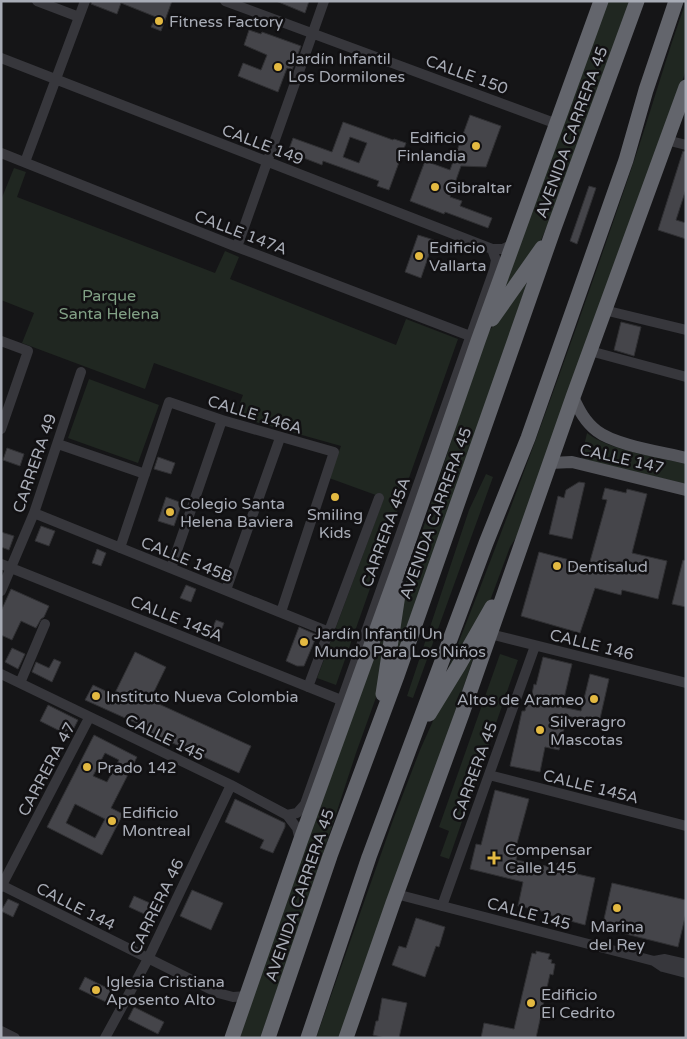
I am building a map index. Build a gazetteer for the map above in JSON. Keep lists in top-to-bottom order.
{
  "streets": {
    "highway": ["AVENIDA CARRERA 45"],
    "main road": ["CALLE 147"],
    "street": [
      "CALLE 150",
      "CALLE 149",
      "CALLE 147A",
      "CALLE 146A",
      "CARRERA 49",
      "CARRERA 45A",
      "CALLE 145B",
      "CALLE 145A",
      "CALLE 146",
      "CALLE 145",
      "CARRERA 47",
      "CARRERA 45",
      "CALLE 144",
      "CARRERA 46"
    ]
  },
  "crossings": [
    ["CALLE 150", "AVENIDA CARRERA 45"],
    ["AVENIDA CARRERA 45", "CALLE 147A"],
    ["AVENIDA CARRERA 45", "CARRERA 45A"],
    ["AVENIDA CARRERA 45", "CALLE 144"],
    ["CALLE 149", "CARRERA 45A"],
    ["CALLE 147A", "CARRERA 45A"],
    ["CALLE 146A", "CALLE 145B"],
    ["CARRERA 49", "CALLE 145B"],
    ["CARRERA 49", "CALLE 145A"],
    ["CARRERA 45A", "CALLE 145B"],
    ["CARRERA 45A", "CALLE 145A"],
    ["CARRERA 45A", "CALLE 145"],
    ["CALLE 145A", "CARRERA 45"],
    ["CALLE 146", "CARRERA 45"],
    ["CALLE 145", "CARRERA 47"],
    ["CALLE 145", "CARRERA 45"],
    ["CALLE 145", "CARRERA 46"],
    ["CARRERA 47", "CALLE 144"],
    ["CALLE 144", "CARRERA 46"]
  ],
  "parks": ["Parque Santa Helena"],
  "places": {
    "other": [
      "Fitness Factory",
      "Jardín Infantil Los Dormilones",
      "Edificio Finlandia",
      "Gibraltar",
      "Edificio Vallarta",
      "Smiling Kids",
      "Colegio Santa Helena Baviera",
      "Dentisalud",
      "Jardín Infantil Un Mundo Para Los Niños",
      "Instituto Nueva Colombia",
      "Altos de Arameo",
      "Silveragro Mascotas",
      "Prado 142",
      "Edificio Montreal",
      "Marina del Rey",
      "Iglesia Cristiana Aposento Alto",
      "Edificio El Cedrito"
    ],
    "health": ["Compensar Calle 145"]
  }
}
